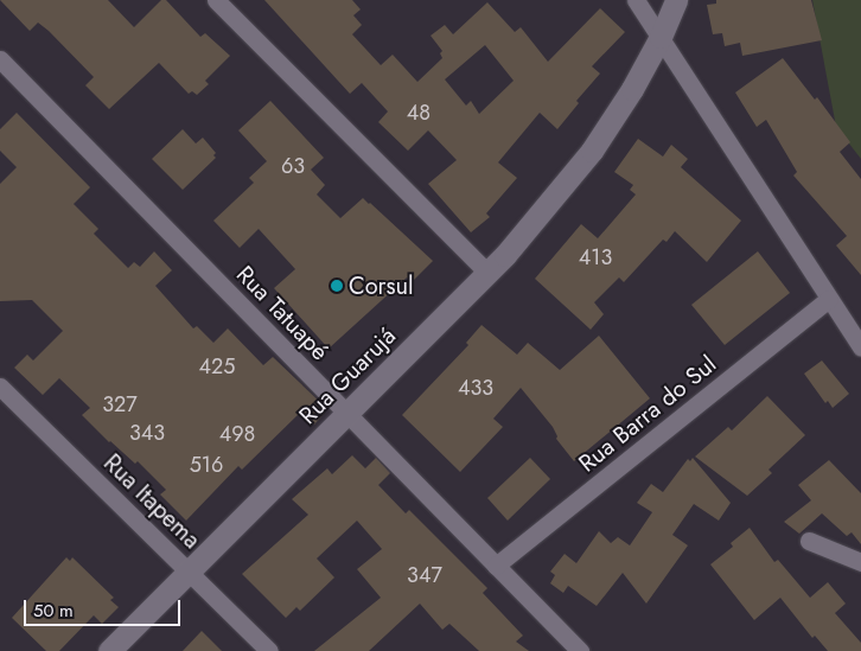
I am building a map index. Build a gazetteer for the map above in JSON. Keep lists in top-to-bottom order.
{
  "streets": {
    "street": [
      "Rua Tatuapé",
      "Rua Guarujá",
      "Rua Barra do Sul",
      "Rua Itapema"
    ]
  },
  "crossings": [
    ["Rua Tatuapé", "Rua Guarujá"],
    ["Rua Tatuapé", "Rua Barra do Sul"],
    ["Rua Guarujá", "Rua Itapema"]
  ],
  "places": ["Corsul"],
  "house_numbers": [
    "48",
    "63",
    "413",
    "425",
    "433",
    "327",
    "343",
    "498",
    "516",
    "347"
  ],
  "scale_bar": "50 m"
}
